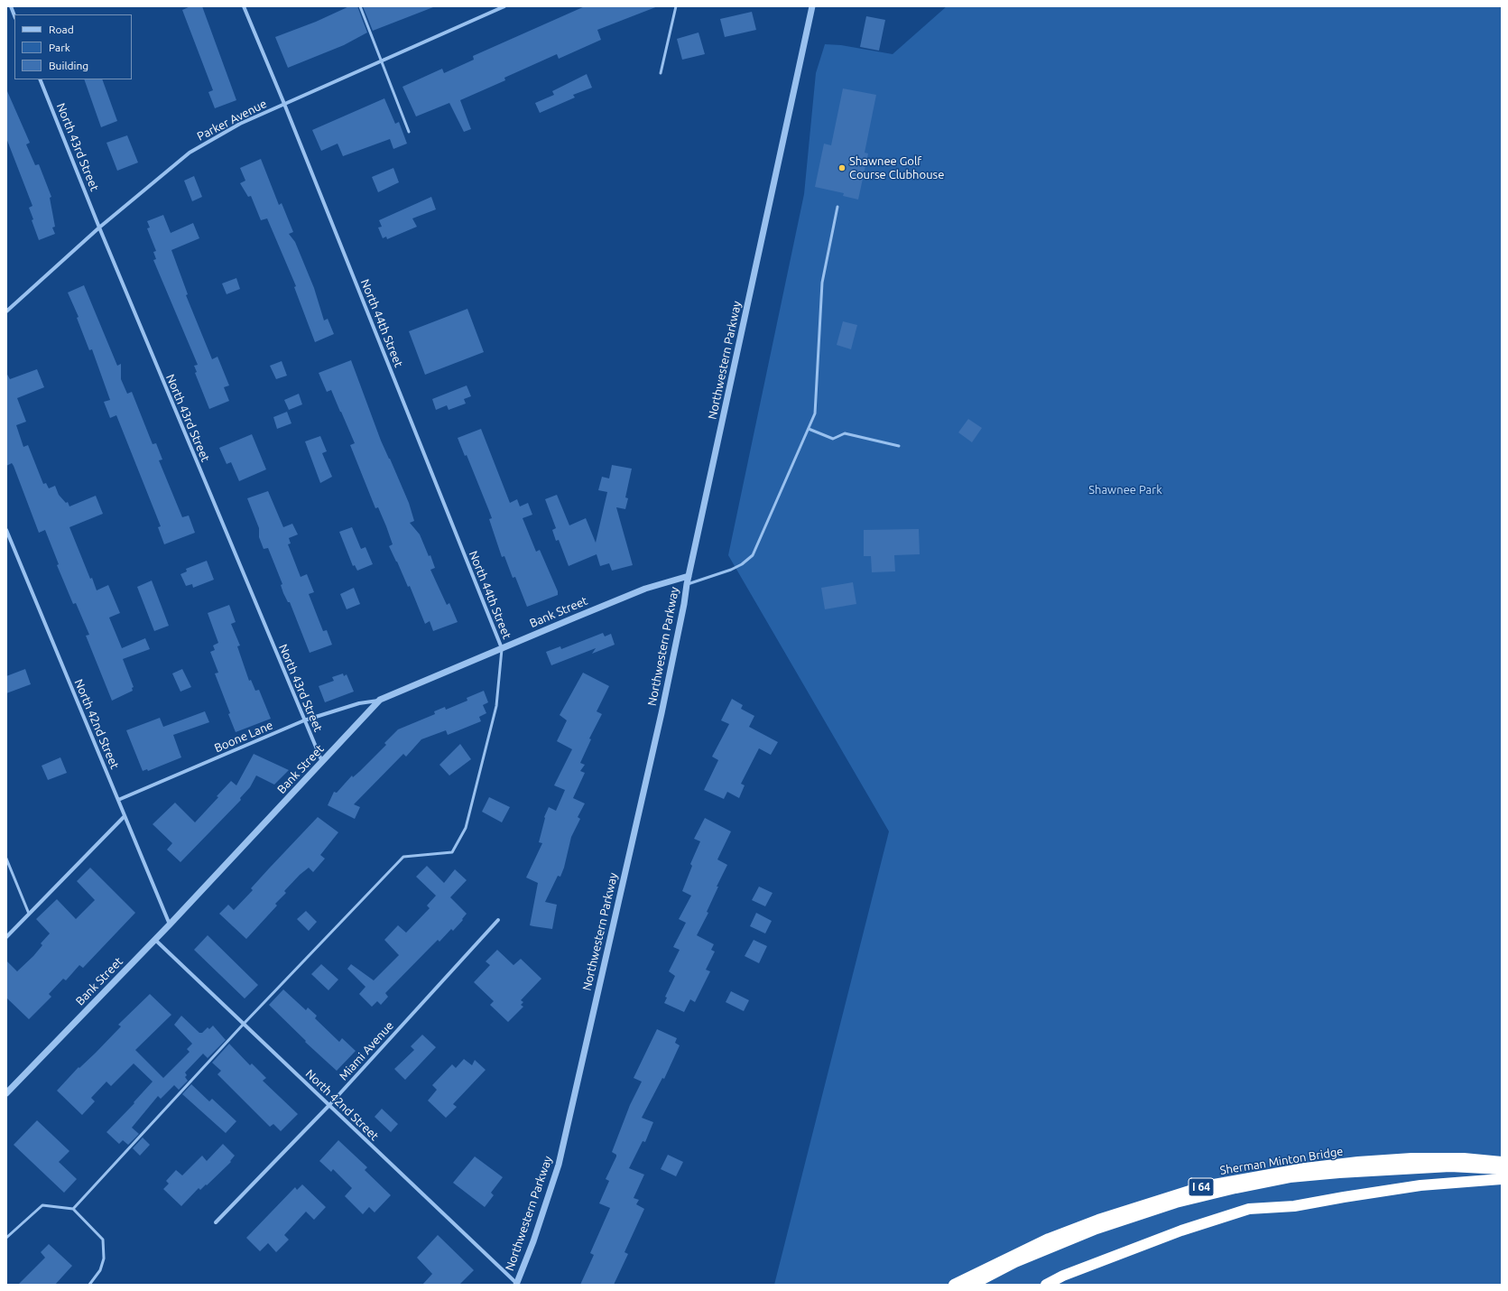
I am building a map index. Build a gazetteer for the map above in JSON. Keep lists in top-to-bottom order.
{
  "streets": {
    "highway": ["Sherman Minton Bridge", "I 64"],
    "street": [
      "Parker Avenue",
      "North 43rd Street",
      "North 44th Street",
      "Northwestern Parkway",
      "Bank Street",
      "North 42nd Street",
      "Boone Lane",
      "Miami Avenue"
    ]
  },
  "crossings": [
    ["Parker Avenue", "North 43rd Street"],
    ["Parker Avenue", "North 44th Street"],
    ["North 43rd Street", "Bank Street"],
    ["North 43rd Street", "Boone Lane"],
    ["North 44th Street", "Bank Street"],
    ["Northwestern Parkway", "Bank Street"],
    ["Northwestern Parkway", "North 42nd Street"],
    ["Bank Street", "North 42nd Street"],
    ["Bank Street", "Boone Lane"],
    ["North 42nd Street", "Boone Lane"],
    ["North 42nd Street", "Miami Avenue"]
  ],
  "parks": ["Shawnee Park"],
  "places": ["Shawnee Golf Course Clubhouse"],
  "legend": ["Road", "Park", "Building"]
}
